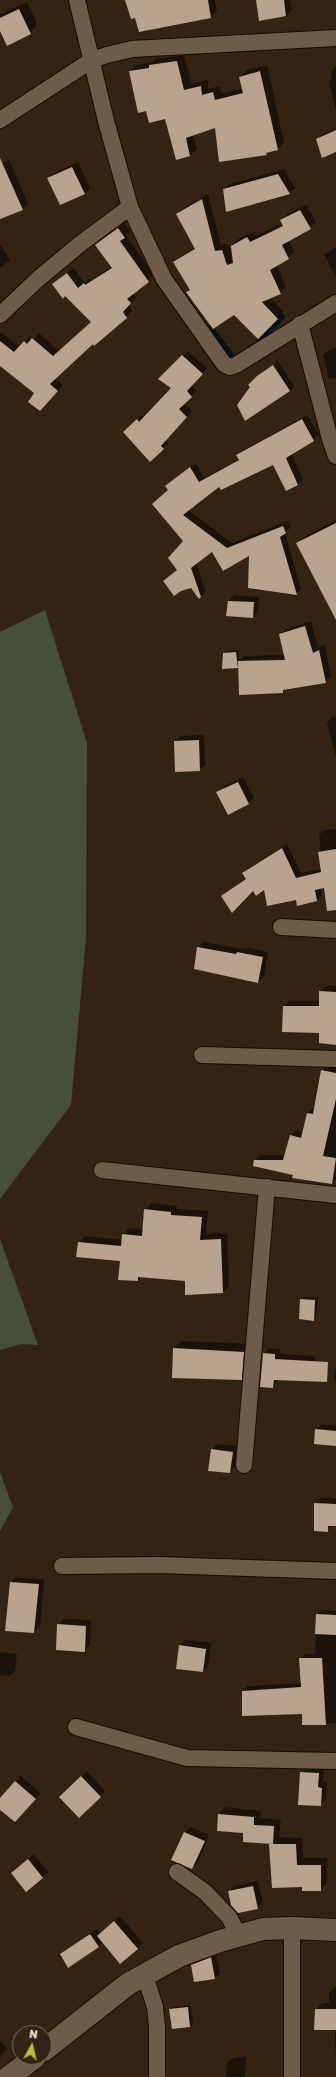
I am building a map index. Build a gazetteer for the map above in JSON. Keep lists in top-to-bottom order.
{
  "north": "top"
}
